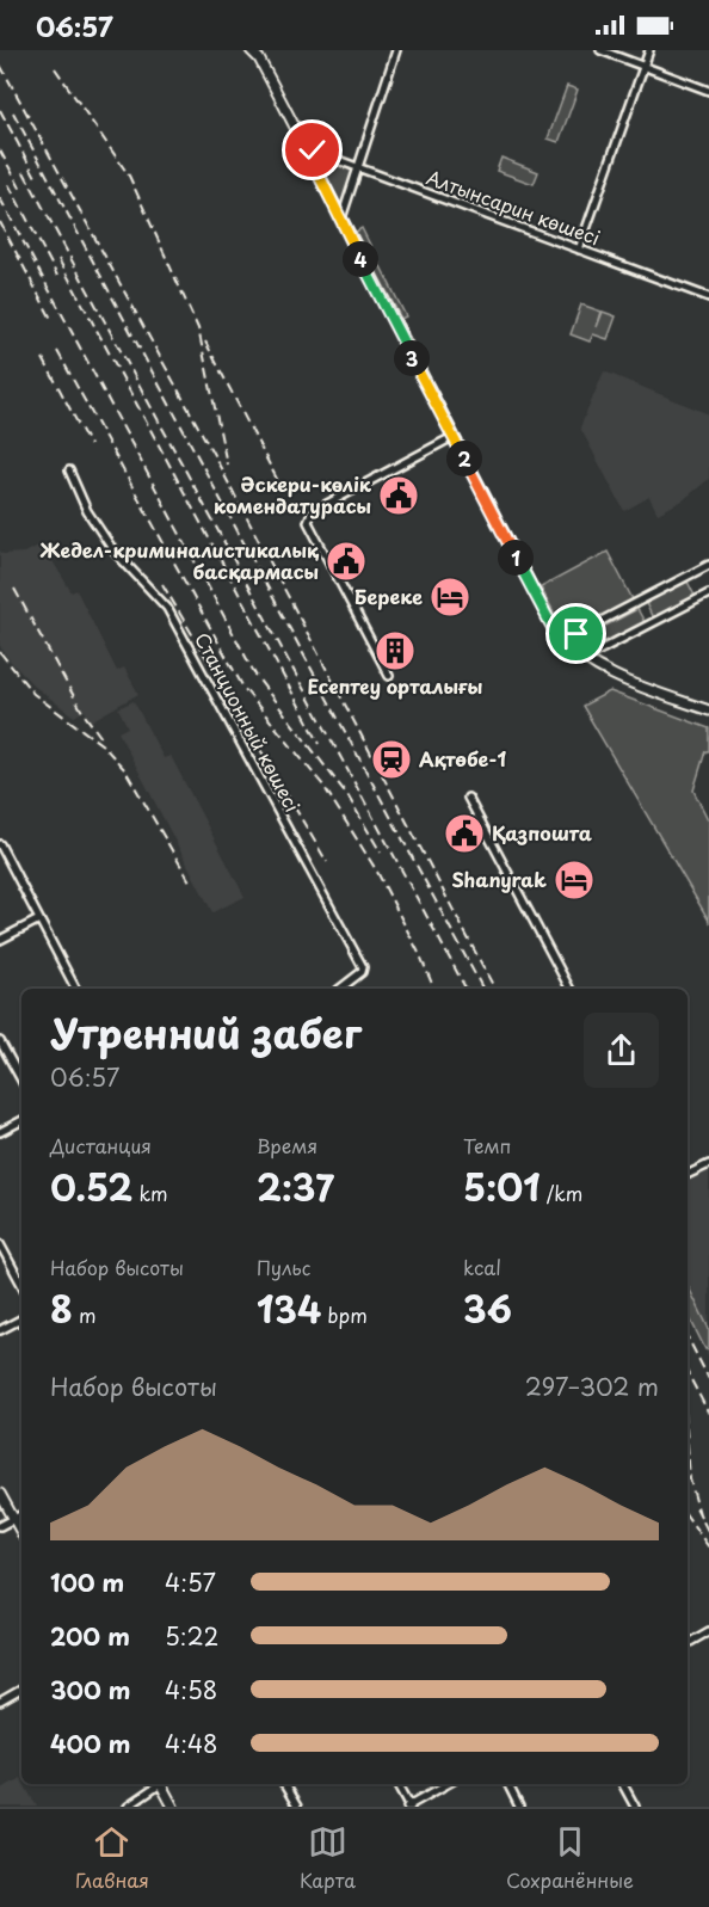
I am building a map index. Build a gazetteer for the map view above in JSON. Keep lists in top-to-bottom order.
{
  "streets": {
    "street": ["Алтынсарин көшесі", "Станционный көшесі"]
  },
  "places": {
    "public building": ["Әскери-көлік комендатурасы", "Жедел-криминалистикалық басқармасы", "Қазпошта"],
    "hotel": ["Береке", "Shanyrak"],
    "building": ["Есептеу орталығы"],
    "station": ["Ақтөбе-1"]
  },
  "page": {
    "status": "06:57",
    "pins": [
      "4",
      "3",
      "2",
      "1"
    ],
    "heading": ["Утренний забег", "06:57"],
    "stats": [
      ["Дистанция", "0.52 km"],
      ["Время", "2:37"],
      ["Темп", "5:01 /km"],
      ["Набор высоты", "8 m"],
      ["Пульс", "134 bpm"],
      ["kcal", "36"]
    ],
    "chart": ["Набор высоты", "297–302 m"],
    "list": [
      {
        "name": "100 m",
        "note": "4:57"
      },
      {
        "name": "200 m",
        "note": "5:22"
      },
      {
        "name": "300 m",
        "note": "4:58"
      },
      {
        "name": "400 m",
        "note": "4:48"
      }
    ],
    "tabs": ["Главная", "Карта", "Сохранённые"]
  }
}
